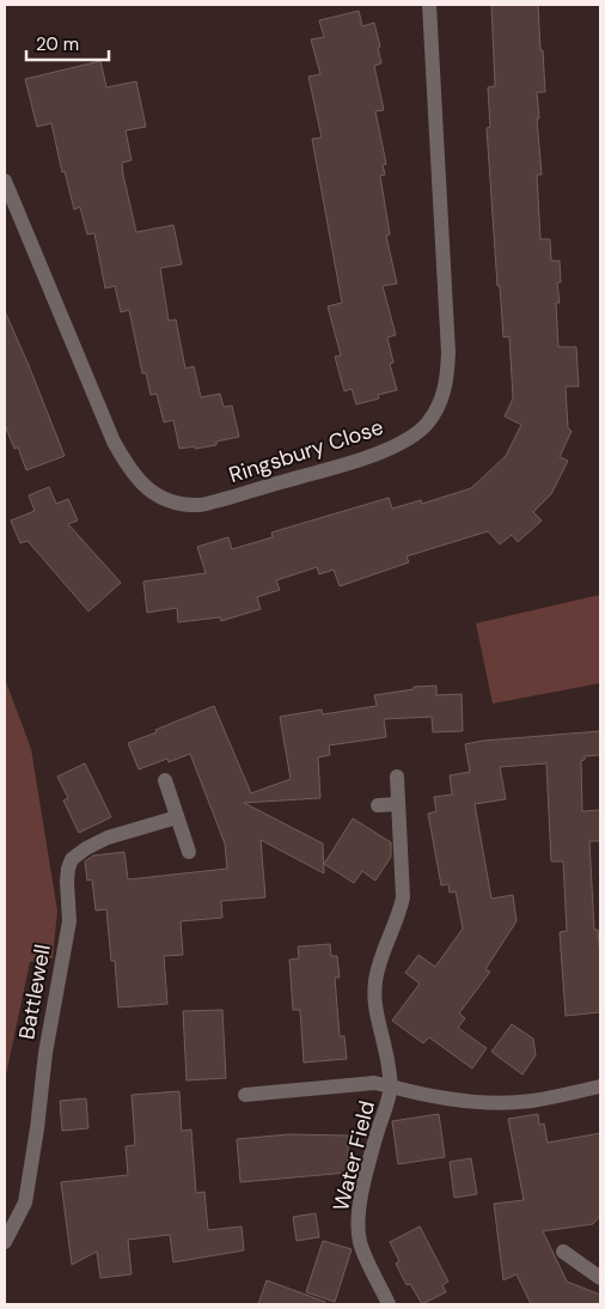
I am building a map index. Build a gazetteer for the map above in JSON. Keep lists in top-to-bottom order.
{
  "streets": {
    "street": ["Ringsbury Close", "Battlewell", "Water Field"]
  },
  "scale_bar": "20 m"
}
